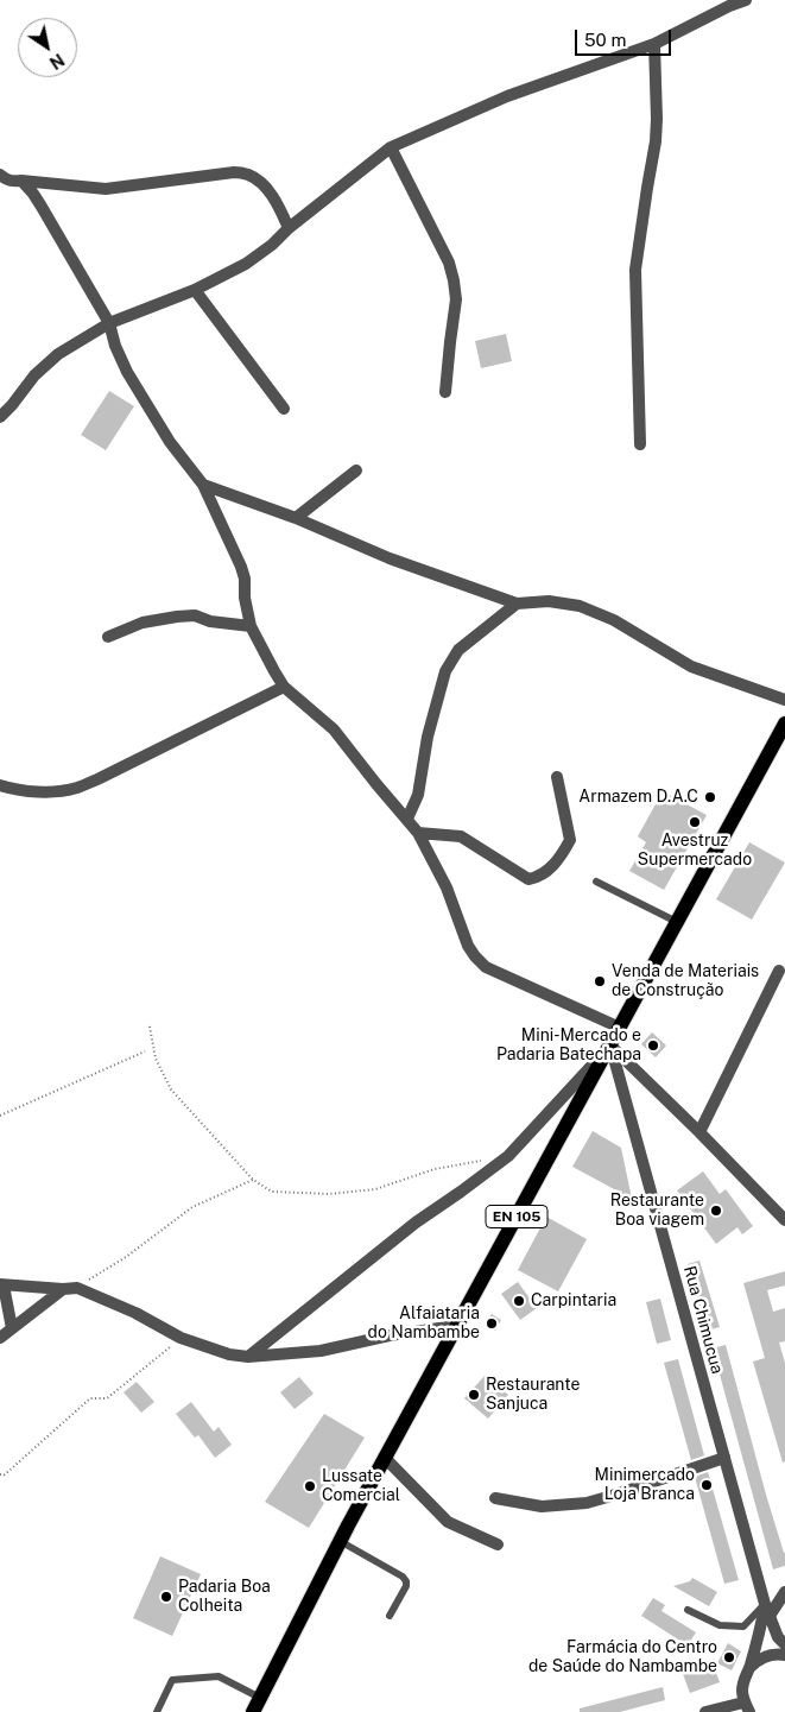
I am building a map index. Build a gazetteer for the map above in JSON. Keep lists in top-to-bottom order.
{
  "streets": {
    "main road": ["EN 105"],
    "street": ["Rua Chimucua"]
  },
  "crossings": [
    ["EN 105", "Rua Chimucua"]
  ],
  "places": [
    "Armazem D.A.C",
    "Avestruz Supermercado",
    "Venda de Materiais de Construção",
    "Mini-Mercado e Padaria Batechapa",
    "Restaurante Boa viagem",
    "Carpintaria",
    "Alfaiataria do Nambambe",
    "Restaurante Sanjuca",
    "Minimercado Loja Branca",
    "Lussate Comercial",
    "Padaria Boa Colheita",
    "Farmácia do Centro de Saúde do Nambambe"
  ],
  "scale_bar": "50 m",
  "north": "bottom right"
}
